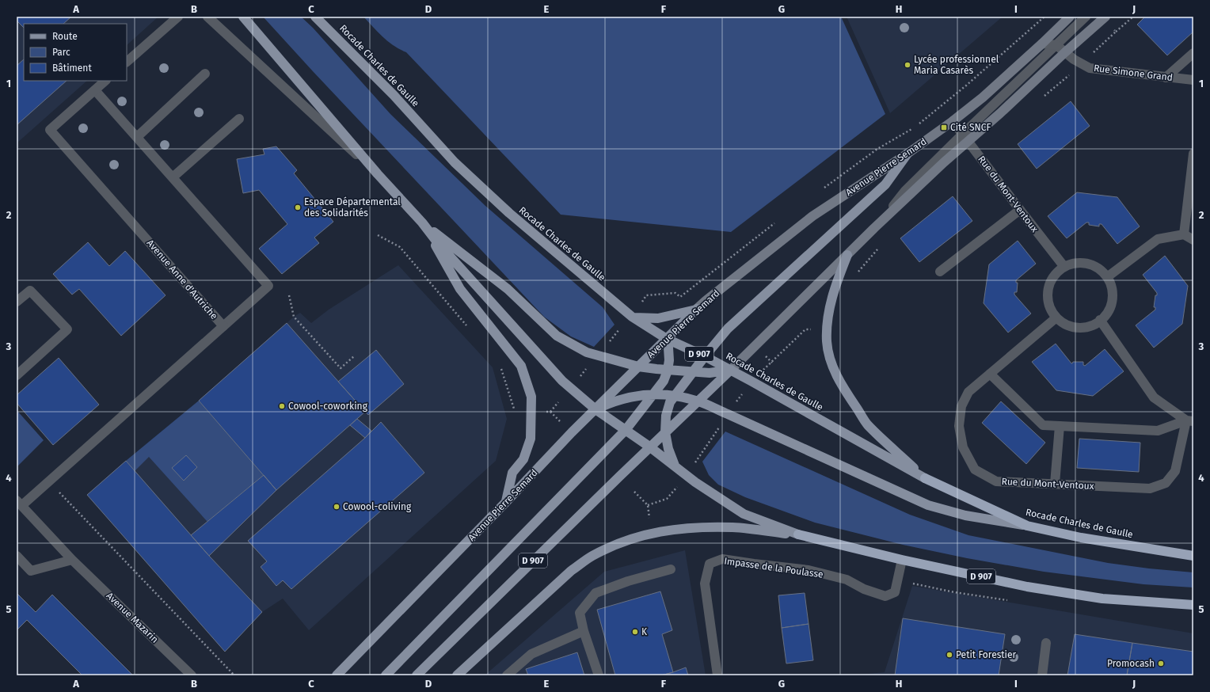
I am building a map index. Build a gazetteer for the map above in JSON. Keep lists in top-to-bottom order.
{
  "streets": {
    "highway": ["Rocade Charles de Gaulle", "D 907"],
    "main road": ["Avenue Pierre Semard"],
    "street": [
      "Rue Simone Grand",
      "Rue du Mont-Ventoux",
      "Avenue Anne d'Autriche",
      "Impasse de la Poulasse",
      "Avenue Mazarin"
    ]
  },
  "crossings": [
    ["Rocade Charles de Gaulle", "Avenue Pierre Semard"],
    ["Rocade Charles de Gaulle", "D 907"],
    ["Avenue Pierre Semard", "Rue du Mont-Ventoux"],
    ["Avenue Pierre Semard", "D 907"],
    ["Avenue Anne d'Autriche", "Avenue Mazarin"],
    ["D 907", "Impasse de la Poulasse"]
  ],
  "places": {
    "other": [
      "Lycée professionnel Maria Casarès",
      "Espace Départemental des Solidarités",
      "Cowool-coworking",
      "Cowool-coliving",
      "K",
      "Petit Forestier",
      "Promocash"
    ],
    "transit": ["Cité SNCF"]
  },
  "legend": ["Route", "Parc", "Bâtiment"],
  "grid": {
    "columns": [
      "A",
      "B",
      "C",
      "D",
      "E",
      "F",
      "G",
      "H",
      "I",
      "J"
    ],
    "rows": [
      "1",
      "2",
      "3",
      "4",
      "5"
    ]
  }
}
